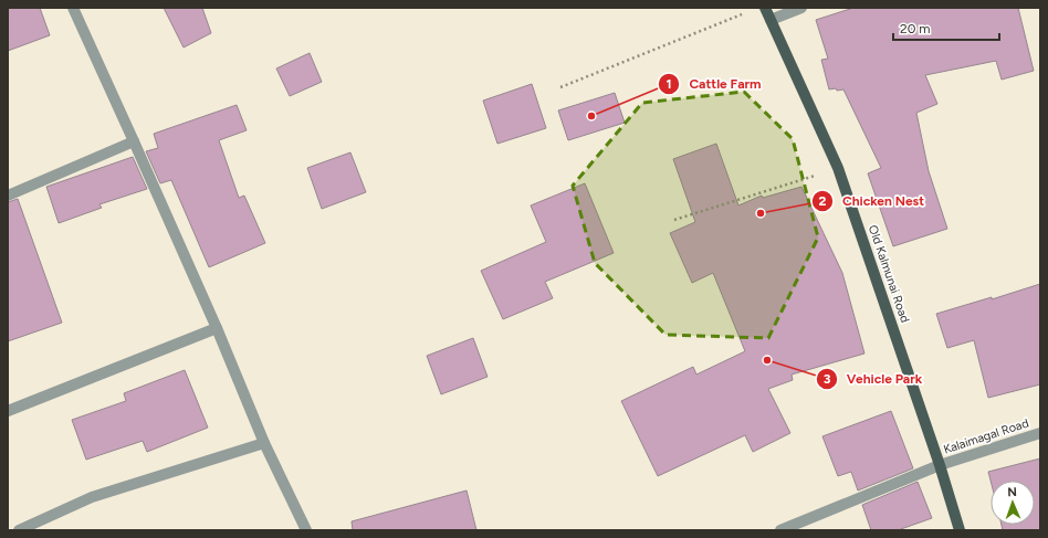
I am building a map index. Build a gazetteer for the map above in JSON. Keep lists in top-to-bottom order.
{
  "streets": {
    "main road": ["Old Kalmunai Road"],
    "street": ["Kalaimagal Road"]
  },
  "crossings": [
    ["Old Kalmunai Road", "Kalaimagal Road"]
  ],
  "places": ["Cattle Farm", "Chicken Nest", "Vehicle Park"],
  "scale_bar": "20 m",
  "north": "top"
}
